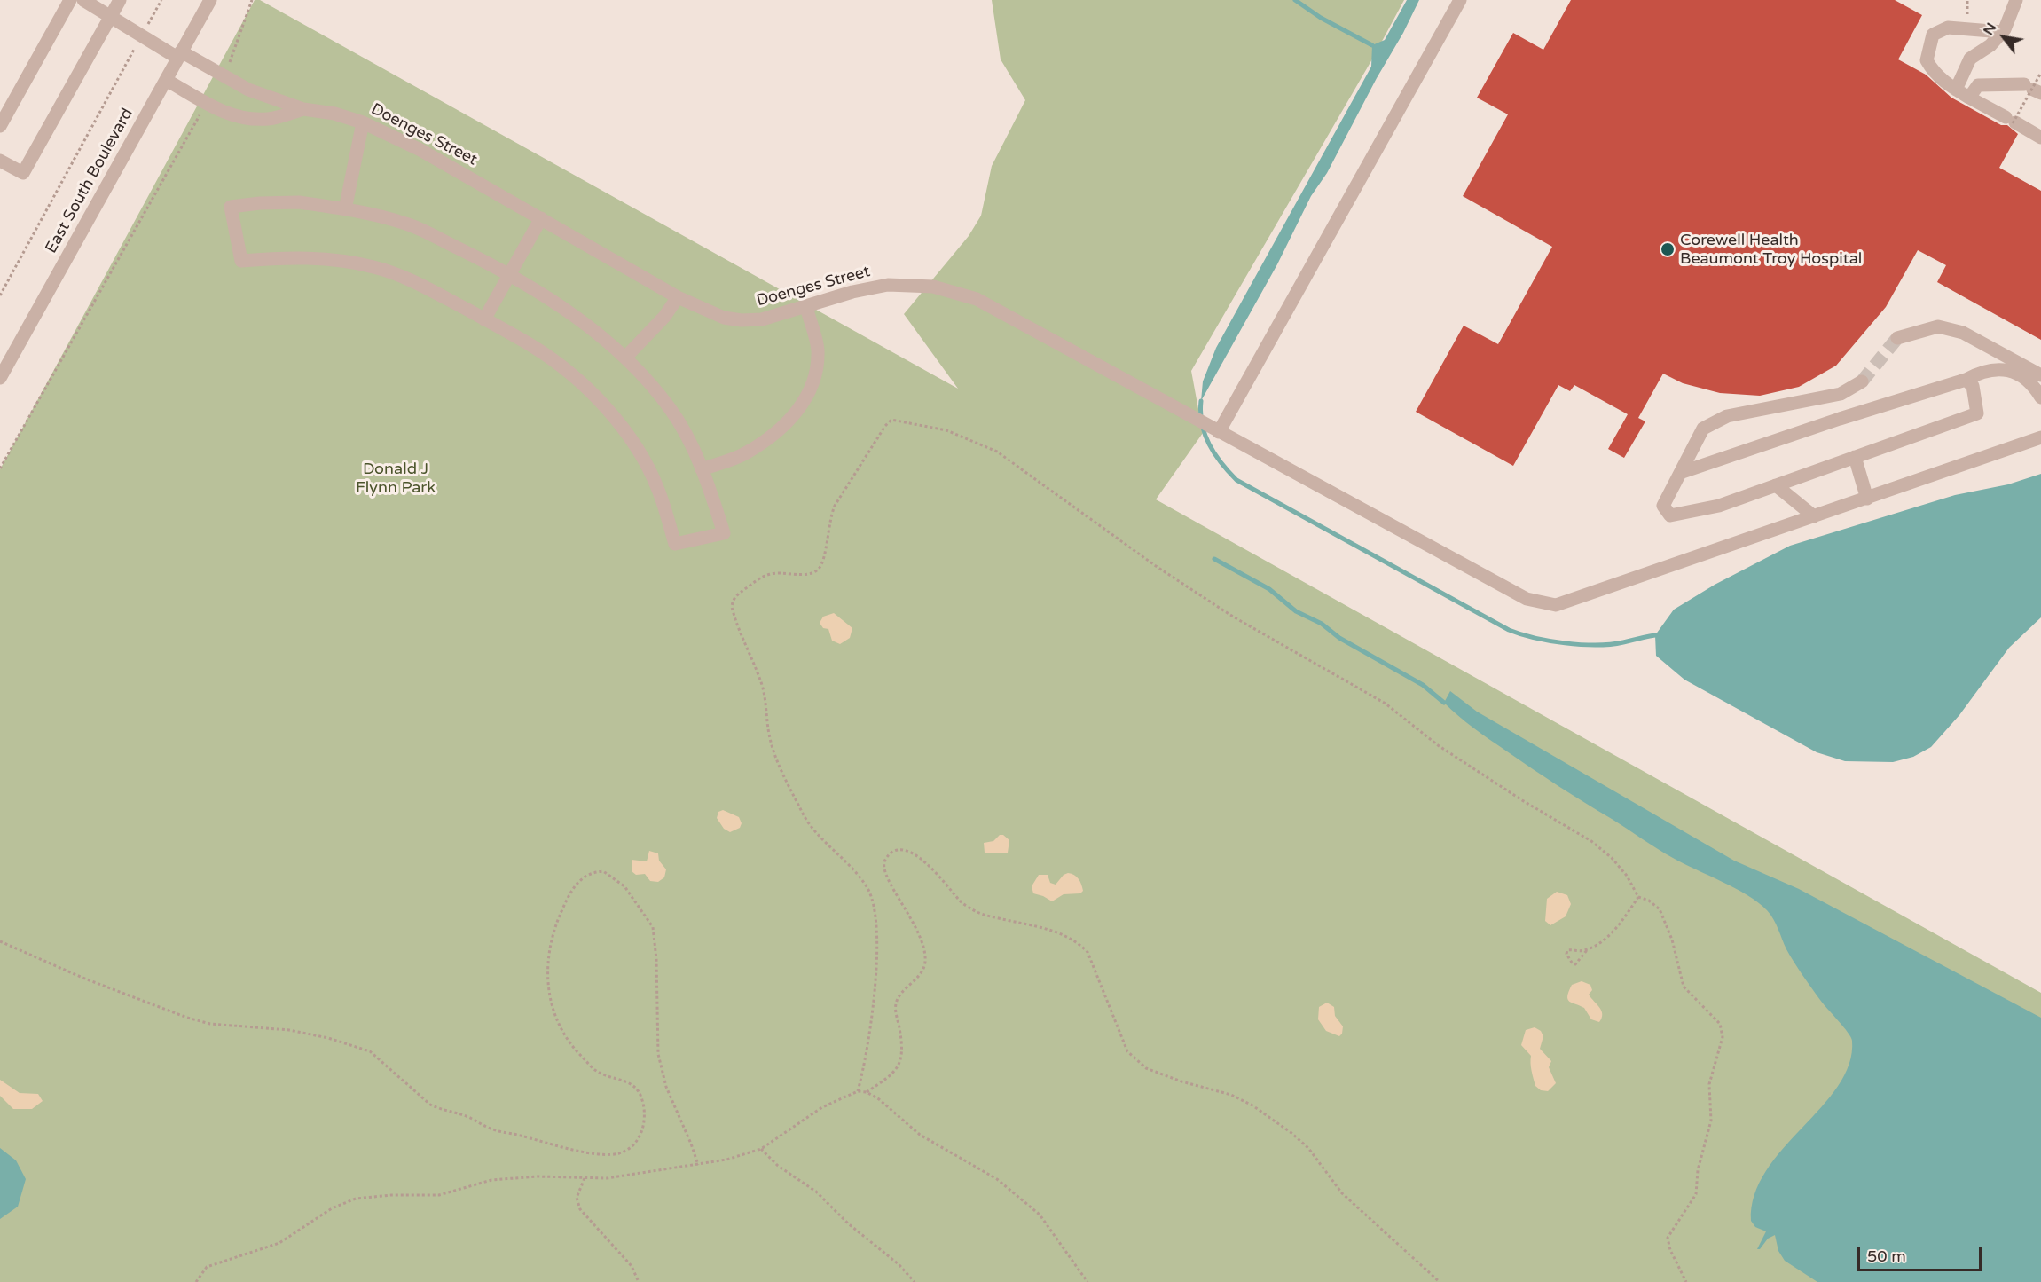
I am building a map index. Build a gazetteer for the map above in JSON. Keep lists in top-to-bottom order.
{
  "streets": {
    "street": ["Doenges Street", "East South Boulevard"]
  },
  "crossings": [
    ["Doenges Street", "East South Boulevard"]
  ],
  "parks": ["Donald J Flynn Park"],
  "places": ["Corewell Health Beaumont Troy Hospital"],
  "scale_bar": "50 m",
  "north": "top left"
}
